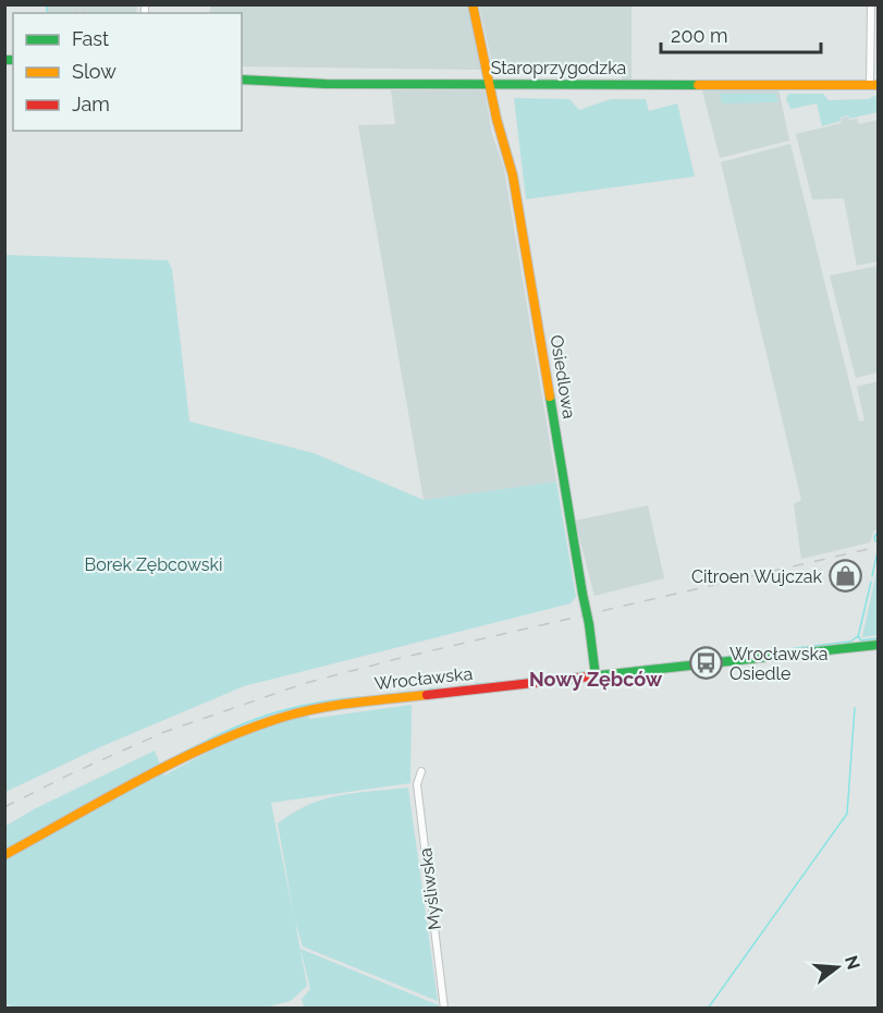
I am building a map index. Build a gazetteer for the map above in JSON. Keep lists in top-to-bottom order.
{
  "streets": {
    "street": [
      "Staroprzygodzka",
      "Osiedlowa",
      "Wrocławska",
      "Myśliwska"
    ]
  },
  "crossings": [
    ["Staroprzygodzka", "Osiedlowa"],
    ["Osiedlowa", "Wrocławska"]
  ],
  "districts": ["Nowy Zębców"],
  "parks": ["Borek Zębcowski"],
  "places": {
    "shop": ["Citroen Wujczak"],
    "bus stop": ["Wrocławska Osiedle"]
  },
  "legend": ["Fast", "Slow", "Jam"],
  "scale_bar": "200 m",
  "north": "right"
}
